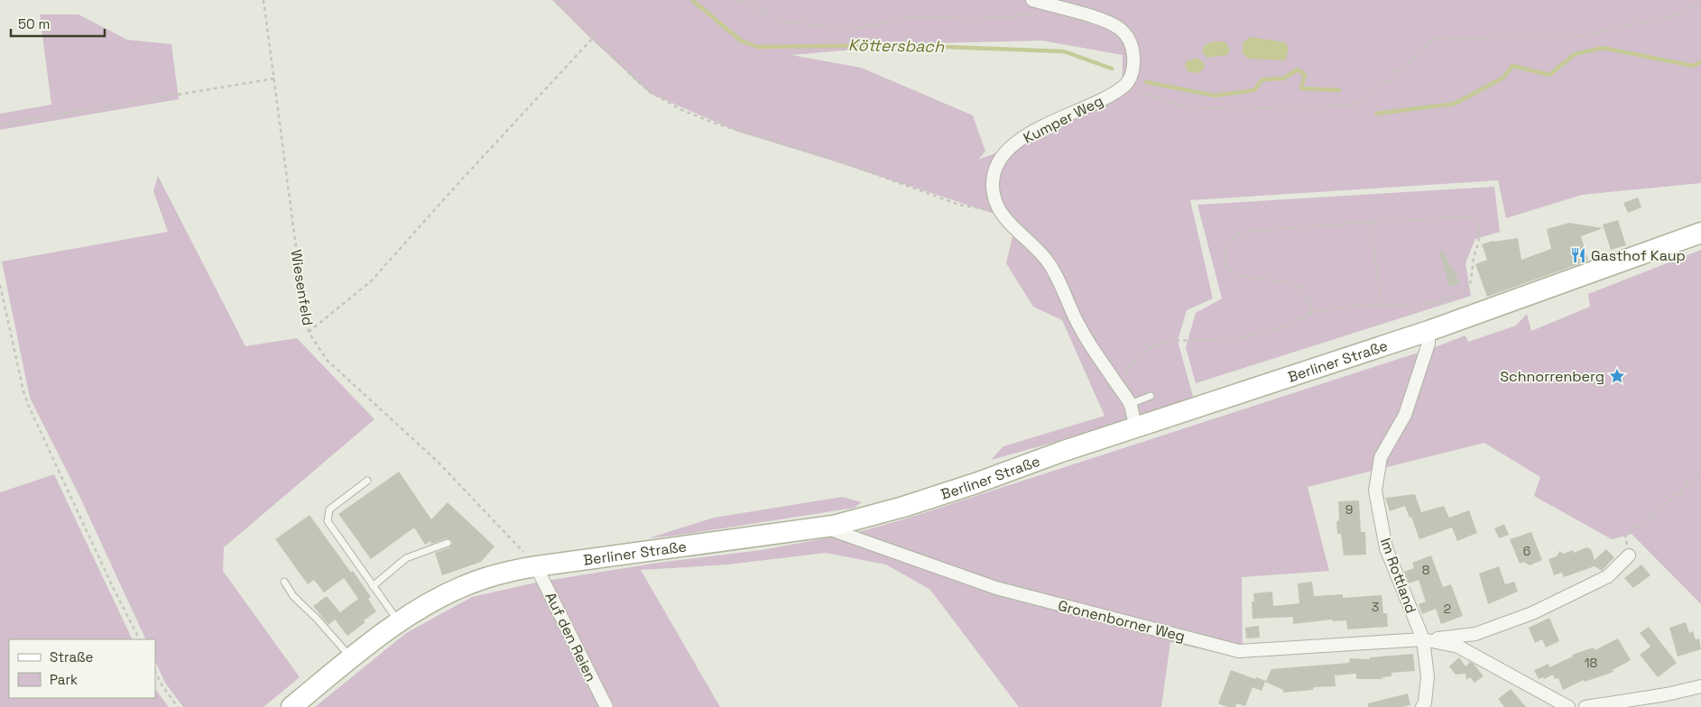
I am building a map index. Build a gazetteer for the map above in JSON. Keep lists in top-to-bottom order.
{
  "streets": {
    "main road": ["Berliner Straße"],
    "street": [
      "Kumper Weg",
      "Im Rottland",
      "Gronenborner Weg",
      "Auf den Reien"
    ],
    "path": ["Wiesenfeld"]
  },
  "crossings": [
    ["Kumper Weg", "Berliner Straße"],
    ["Wiesenfeld", "Berliner Straße"],
    ["Wiesenfeld", "Auf den Reien"],
    ["Berliner Straße", "Im Rottland"],
    ["Berliner Straße", "Gronenborner Weg"],
    ["Berliner Straße", "Auf den Reien"],
    ["Im Rottland", "Gronenborner Weg"]
  ],
  "water": ["Köttersbach"],
  "places": {
    "restaurant": ["Gasthof Kaup"],
    "place": ["Schnorrenberg"]
  },
  "house_numbers": [
    "9",
    "6",
    "8",
    "3",
    "2",
    "18"
  ],
  "legend": ["Straße", "Park"],
  "scale_bar": "50 m"
}
